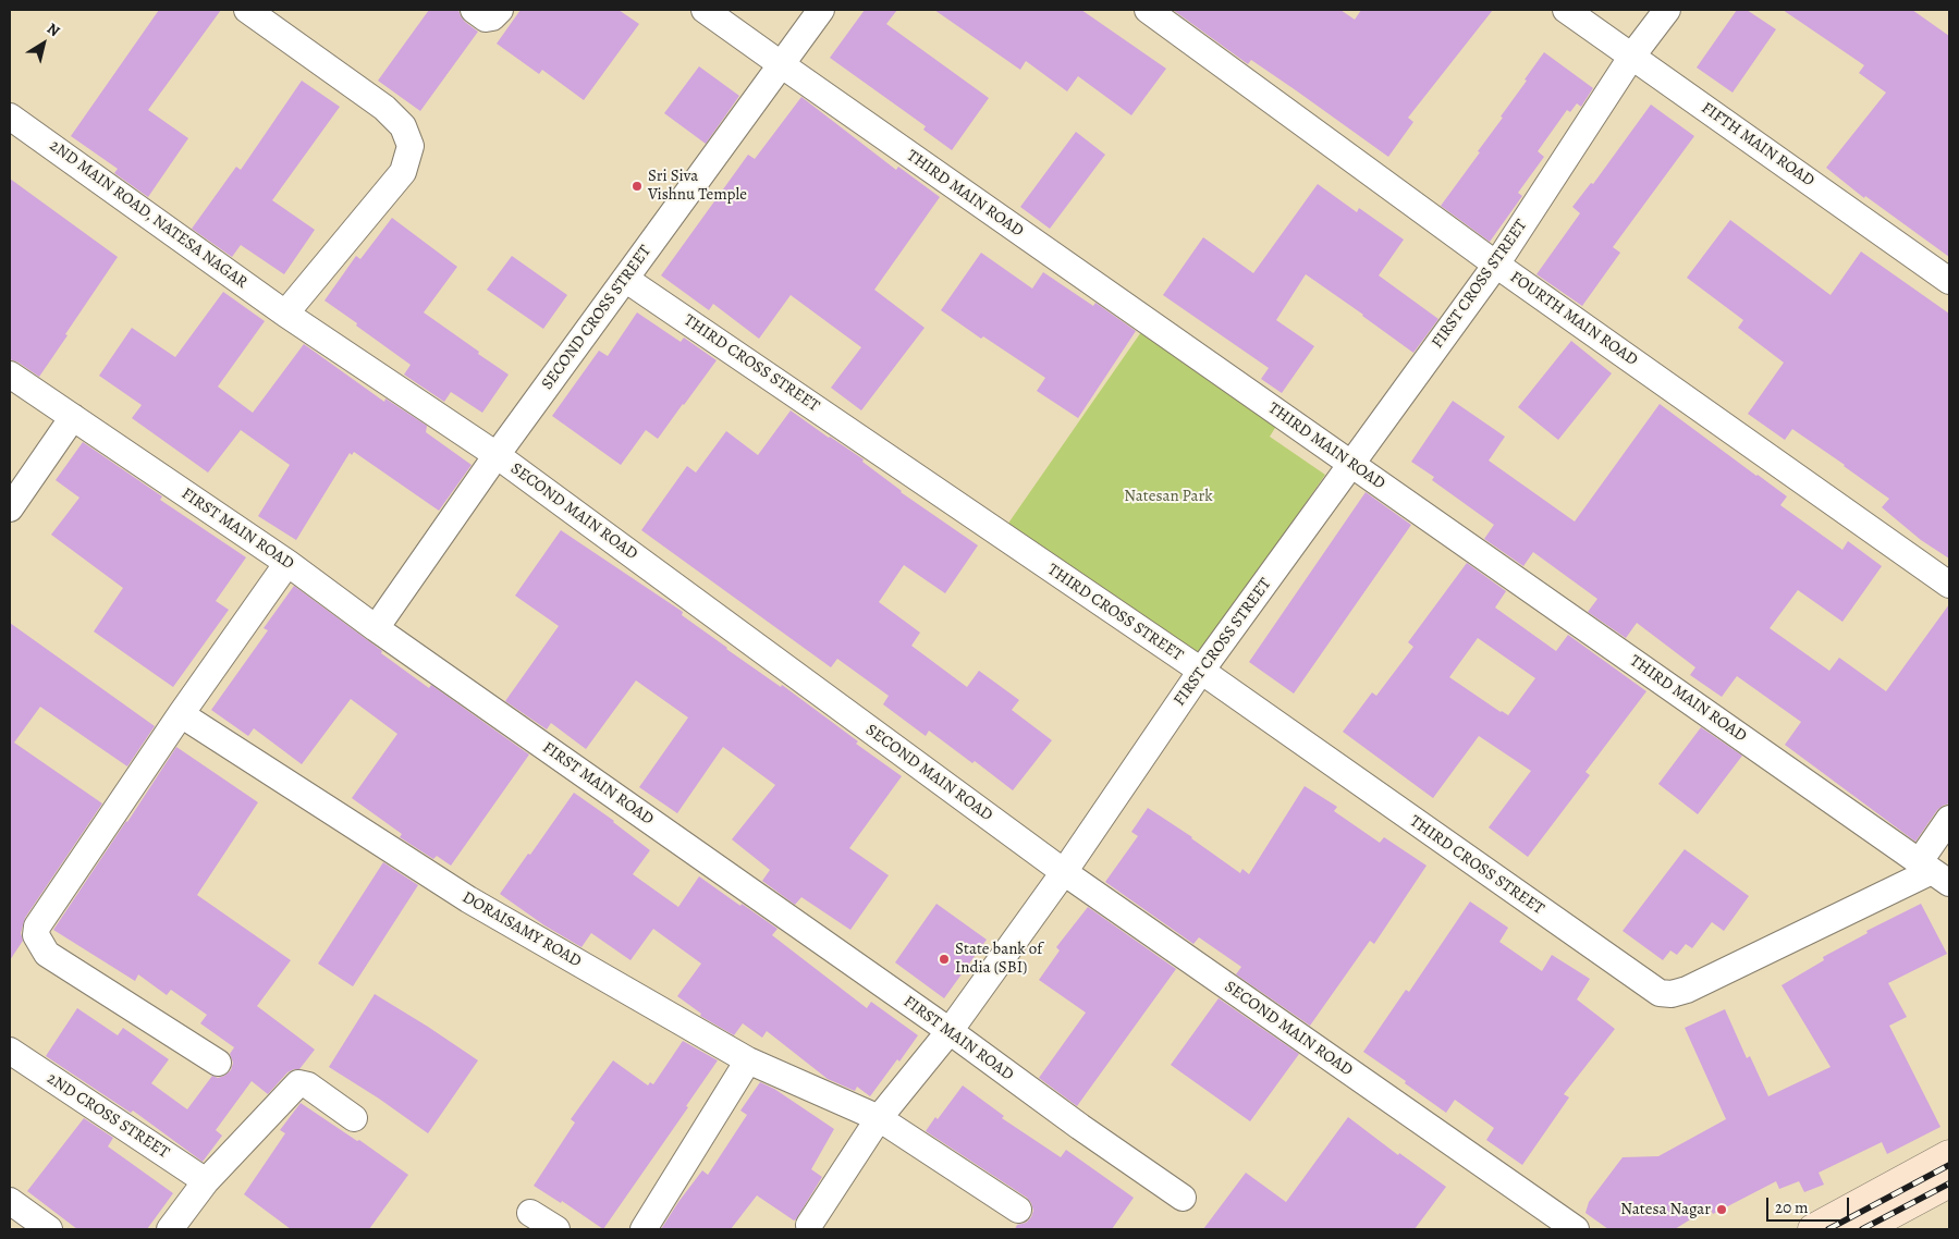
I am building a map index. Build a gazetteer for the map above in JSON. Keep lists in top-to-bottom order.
{
  "streets": {
    "street": [
      "FIFTH MAIN ROAD",
      "THIRD MAIN ROAD",
      "2ND MAIN ROAD, NATESA NAGAR",
      "FIRST CROSS STREET",
      "SECOND CROSS STREET",
      "FOURTH MAIN ROAD",
      "THIRD CROSS STREET",
      "SECOND MAIN ROAD",
      "FIRST MAIN ROAD",
      "DORAISAMY ROAD",
      "2ND CROSS STREET"
    ]
  },
  "crossings": [
    ["FIFTH MAIN ROAD", "FIRST CROSS STREET"],
    ["THIRD MAIN ROAD", "FIRST CROSS STREET"],
    ["THIRD MAIN ROAD", "SECOND CROSS STREET"],
    ["THIRD MAIN ROAD", "THIRD CROSS STREET"],
    ["2ND MAIN ROAD, NATESA NAGAR", "SECOND MAIN ROAD"],
    ["FIRST CROSS STREET", "FOURTH MAIN ROAD"],
    ["FIRST CROSS STREET", "THIRD CROSS STREET"],
    ["FIRST CROSS STREET", "SECOND MAIN ROAD"],
    ["FIRST CROSS STREET", "FIRST MAIN ROAD"],
    ["FIRST CROSS STREET", "DORAISAMY ROAD"],
    ["SECOND CROSS STREET", "THIRD CROSS STREET"],
    ["SECOND CROSS STREET", "SECOND MAIN ROAD"],
    ["SECOND CROSS STREET", "FIRST MAIN ROAD"]
  ],
  "parks": ["Natesan Park"],
  "places": ["Sri Siva Vishnu Temple", "State bank of India (SBI)", "Natesa Nagar"],
  "scale_bar": "20 m",
  "north": "top right"
}
